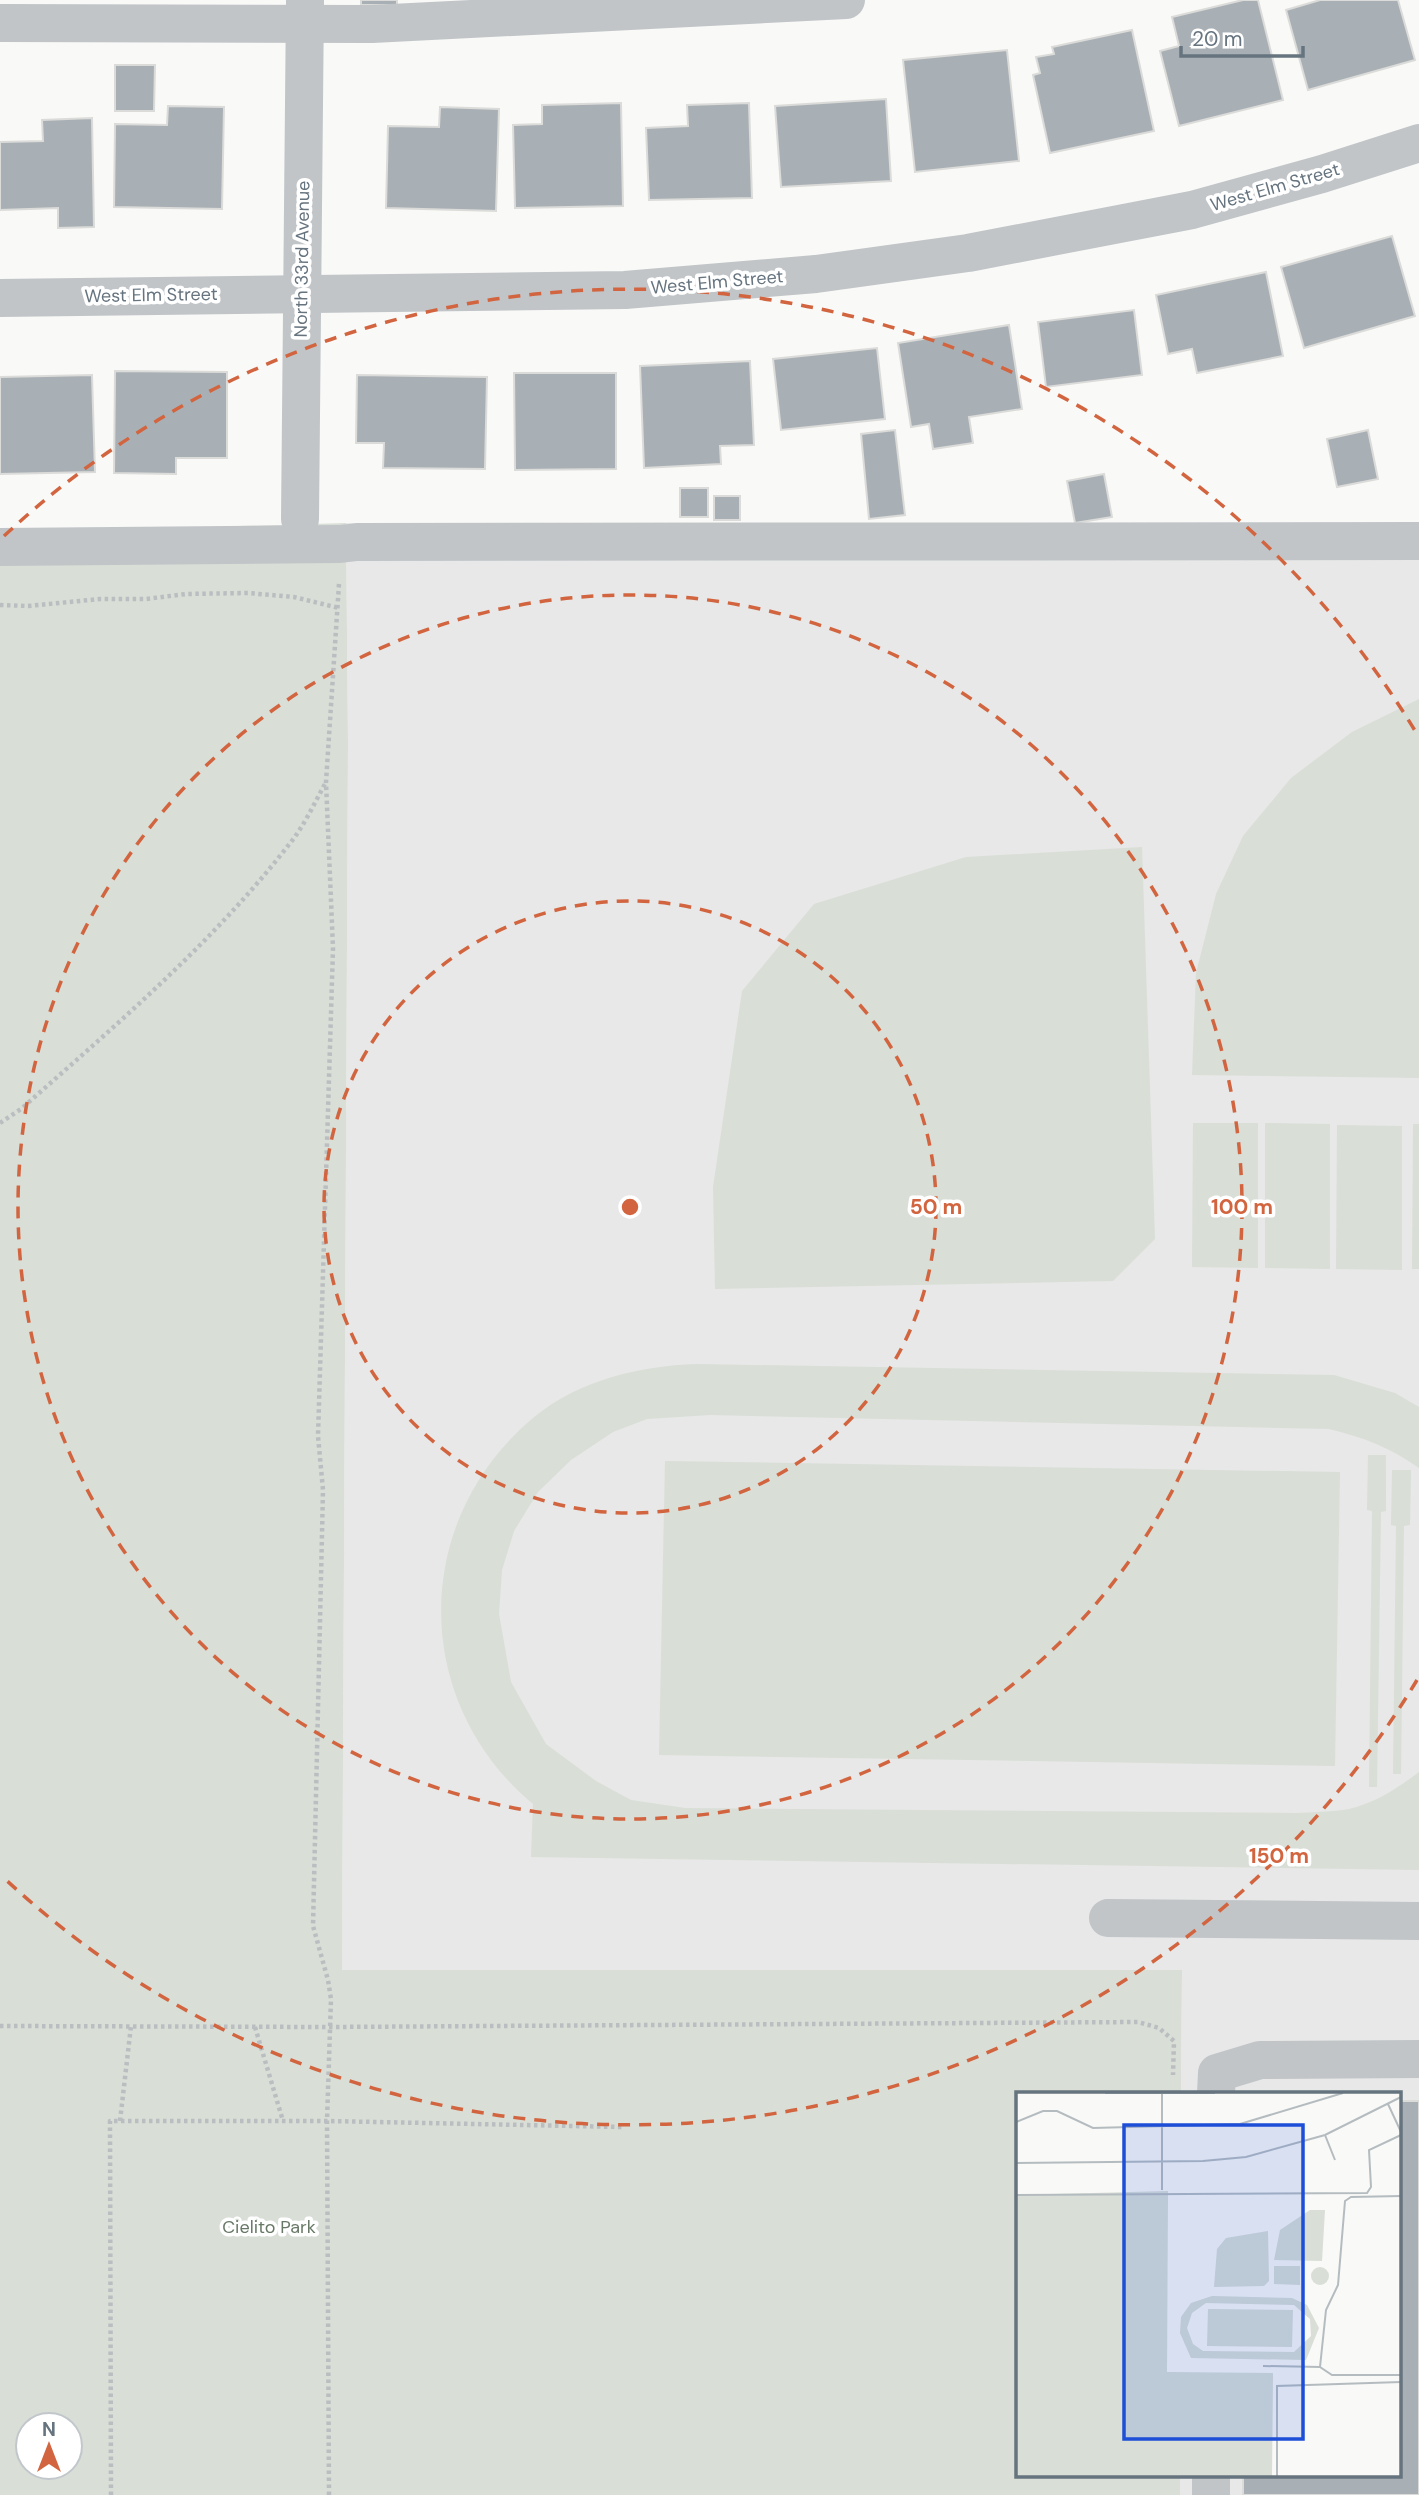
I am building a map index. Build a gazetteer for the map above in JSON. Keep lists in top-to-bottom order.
{
  "streets": {
    "street": ["West Elm Street", "North 33rd Avenue"]
  },
  "crossings": [
    ["West Elm Street", "North 33rd Avenue"]
  ],
  "parks": ["Cielito Park"],
  "scale_bar": "20 m",
  "north": "top",
  "rings": ["50 m", "100 m", "150 m"]
}
